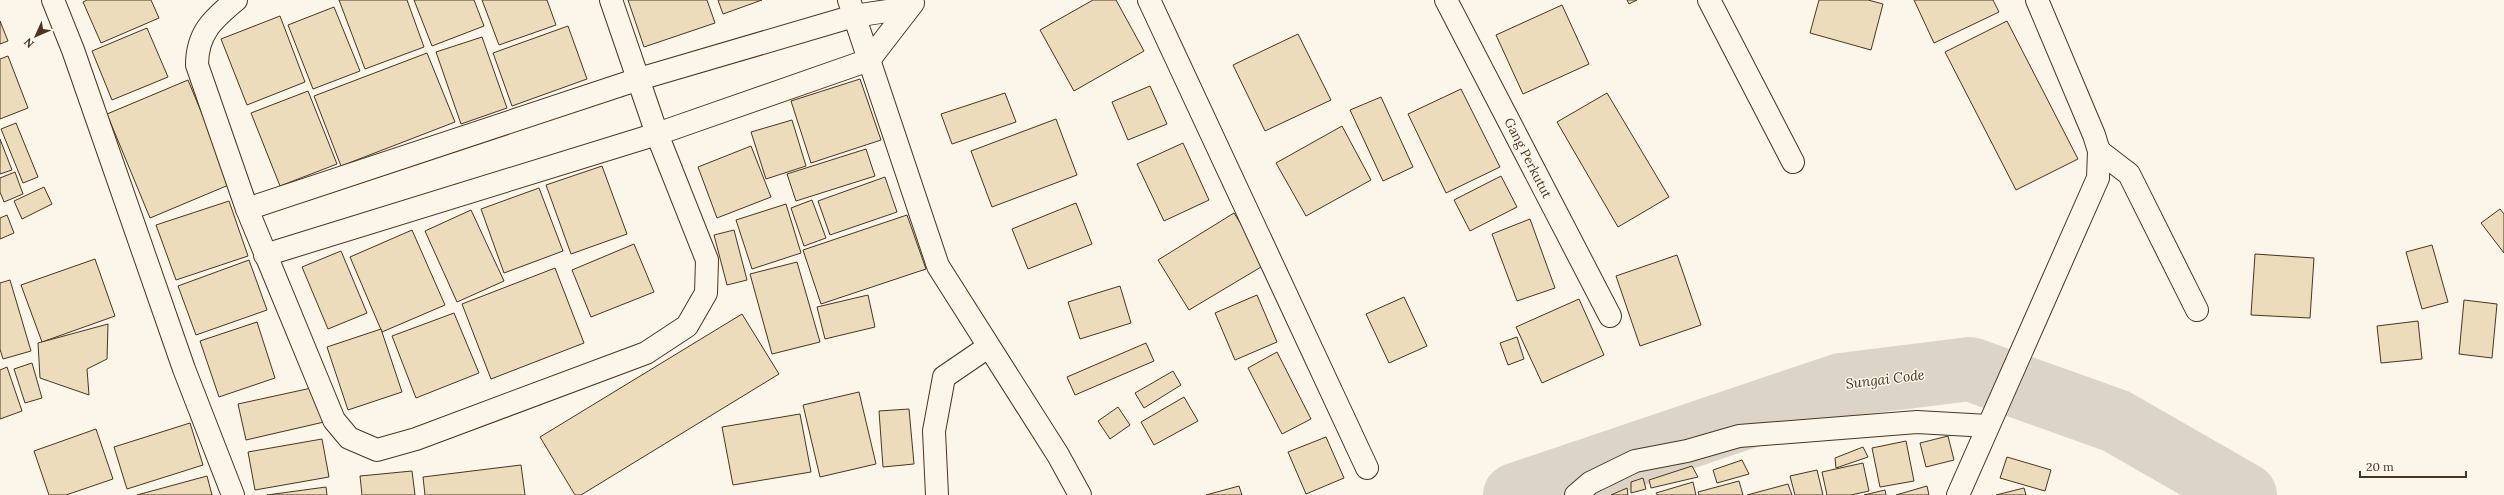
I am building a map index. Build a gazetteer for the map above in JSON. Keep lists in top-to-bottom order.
{
  "streets": {
    "street": ["Gang Perkutut"]
  },
  "water": ["Sungai Code"],
  "scale_bar": "20 m",
  "north": "bottom left"
}
